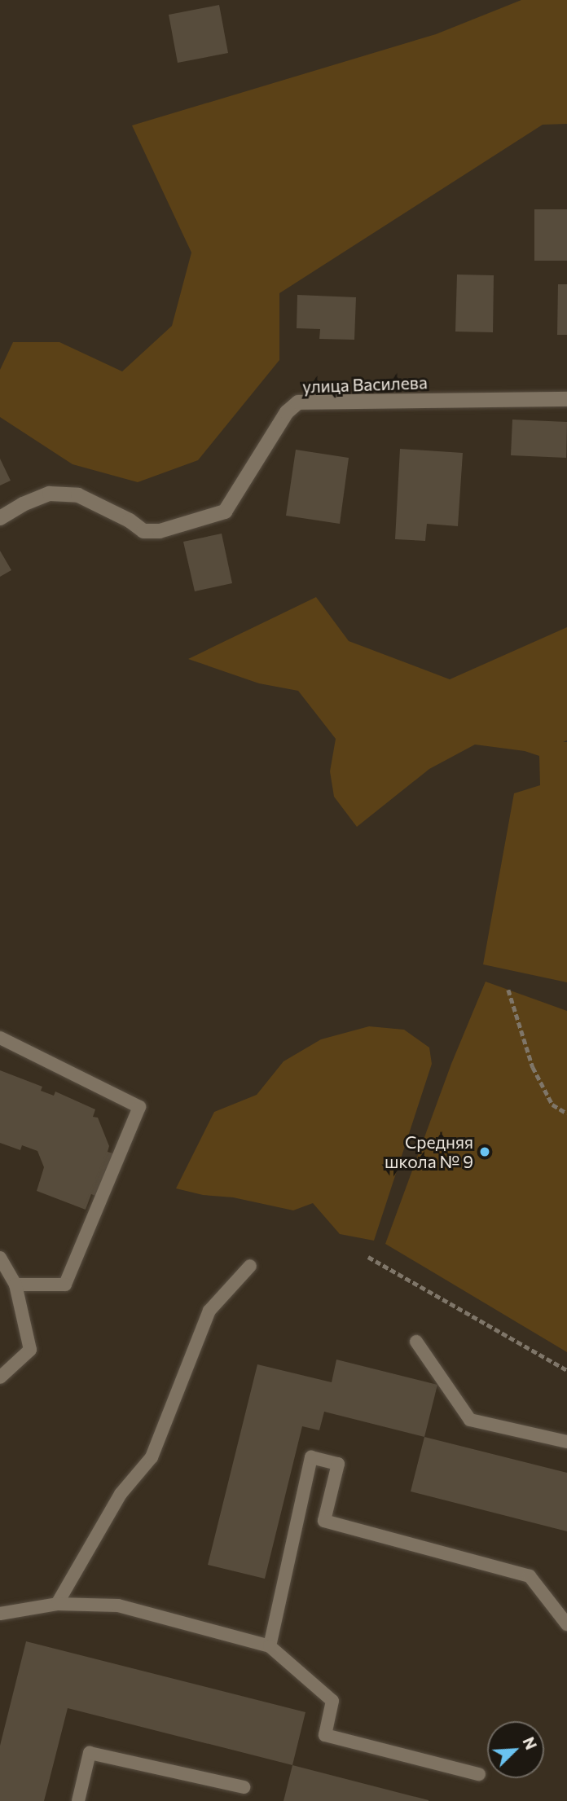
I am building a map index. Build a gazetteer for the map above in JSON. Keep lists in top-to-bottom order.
{
  "streets": {
    "street": ["улица Василева"]
  },
  "places": ["Средняя школа № 9"],
  "north": "top right"
}
